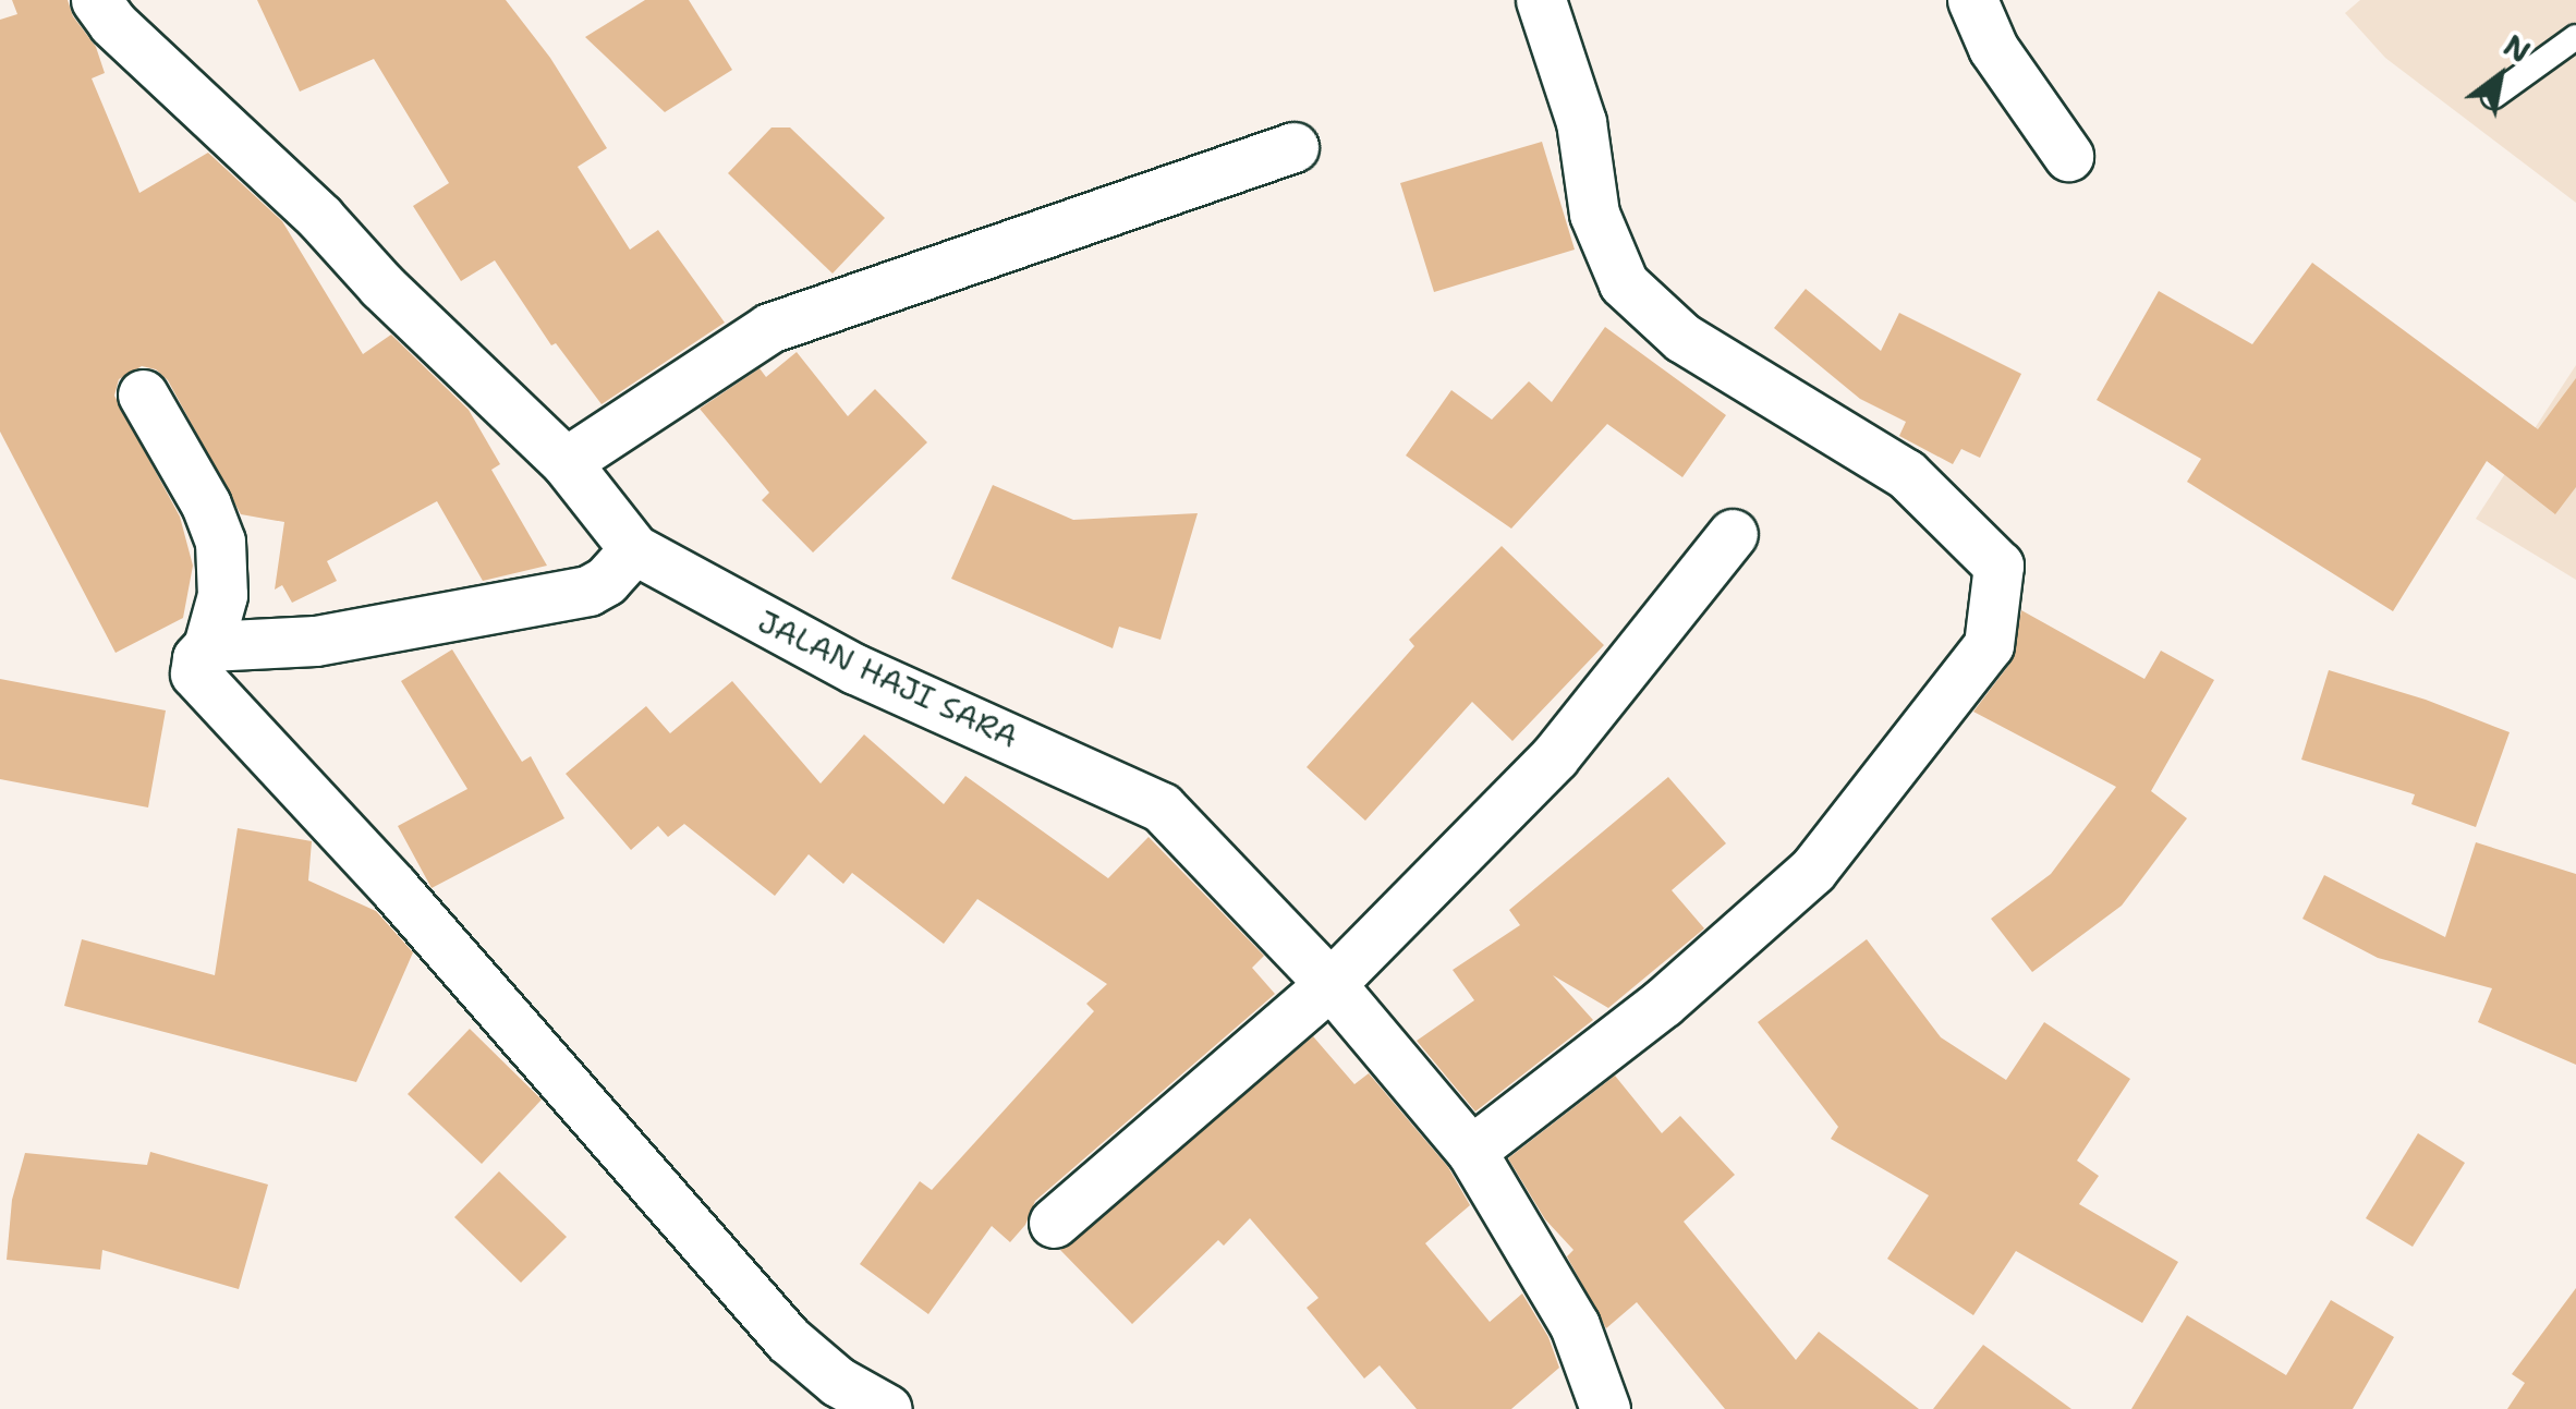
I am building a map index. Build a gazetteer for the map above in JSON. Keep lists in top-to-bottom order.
{
  "streets": {
    "street": ["JALAN HAJI SARA"]
  },
  "north": "top right"
}
